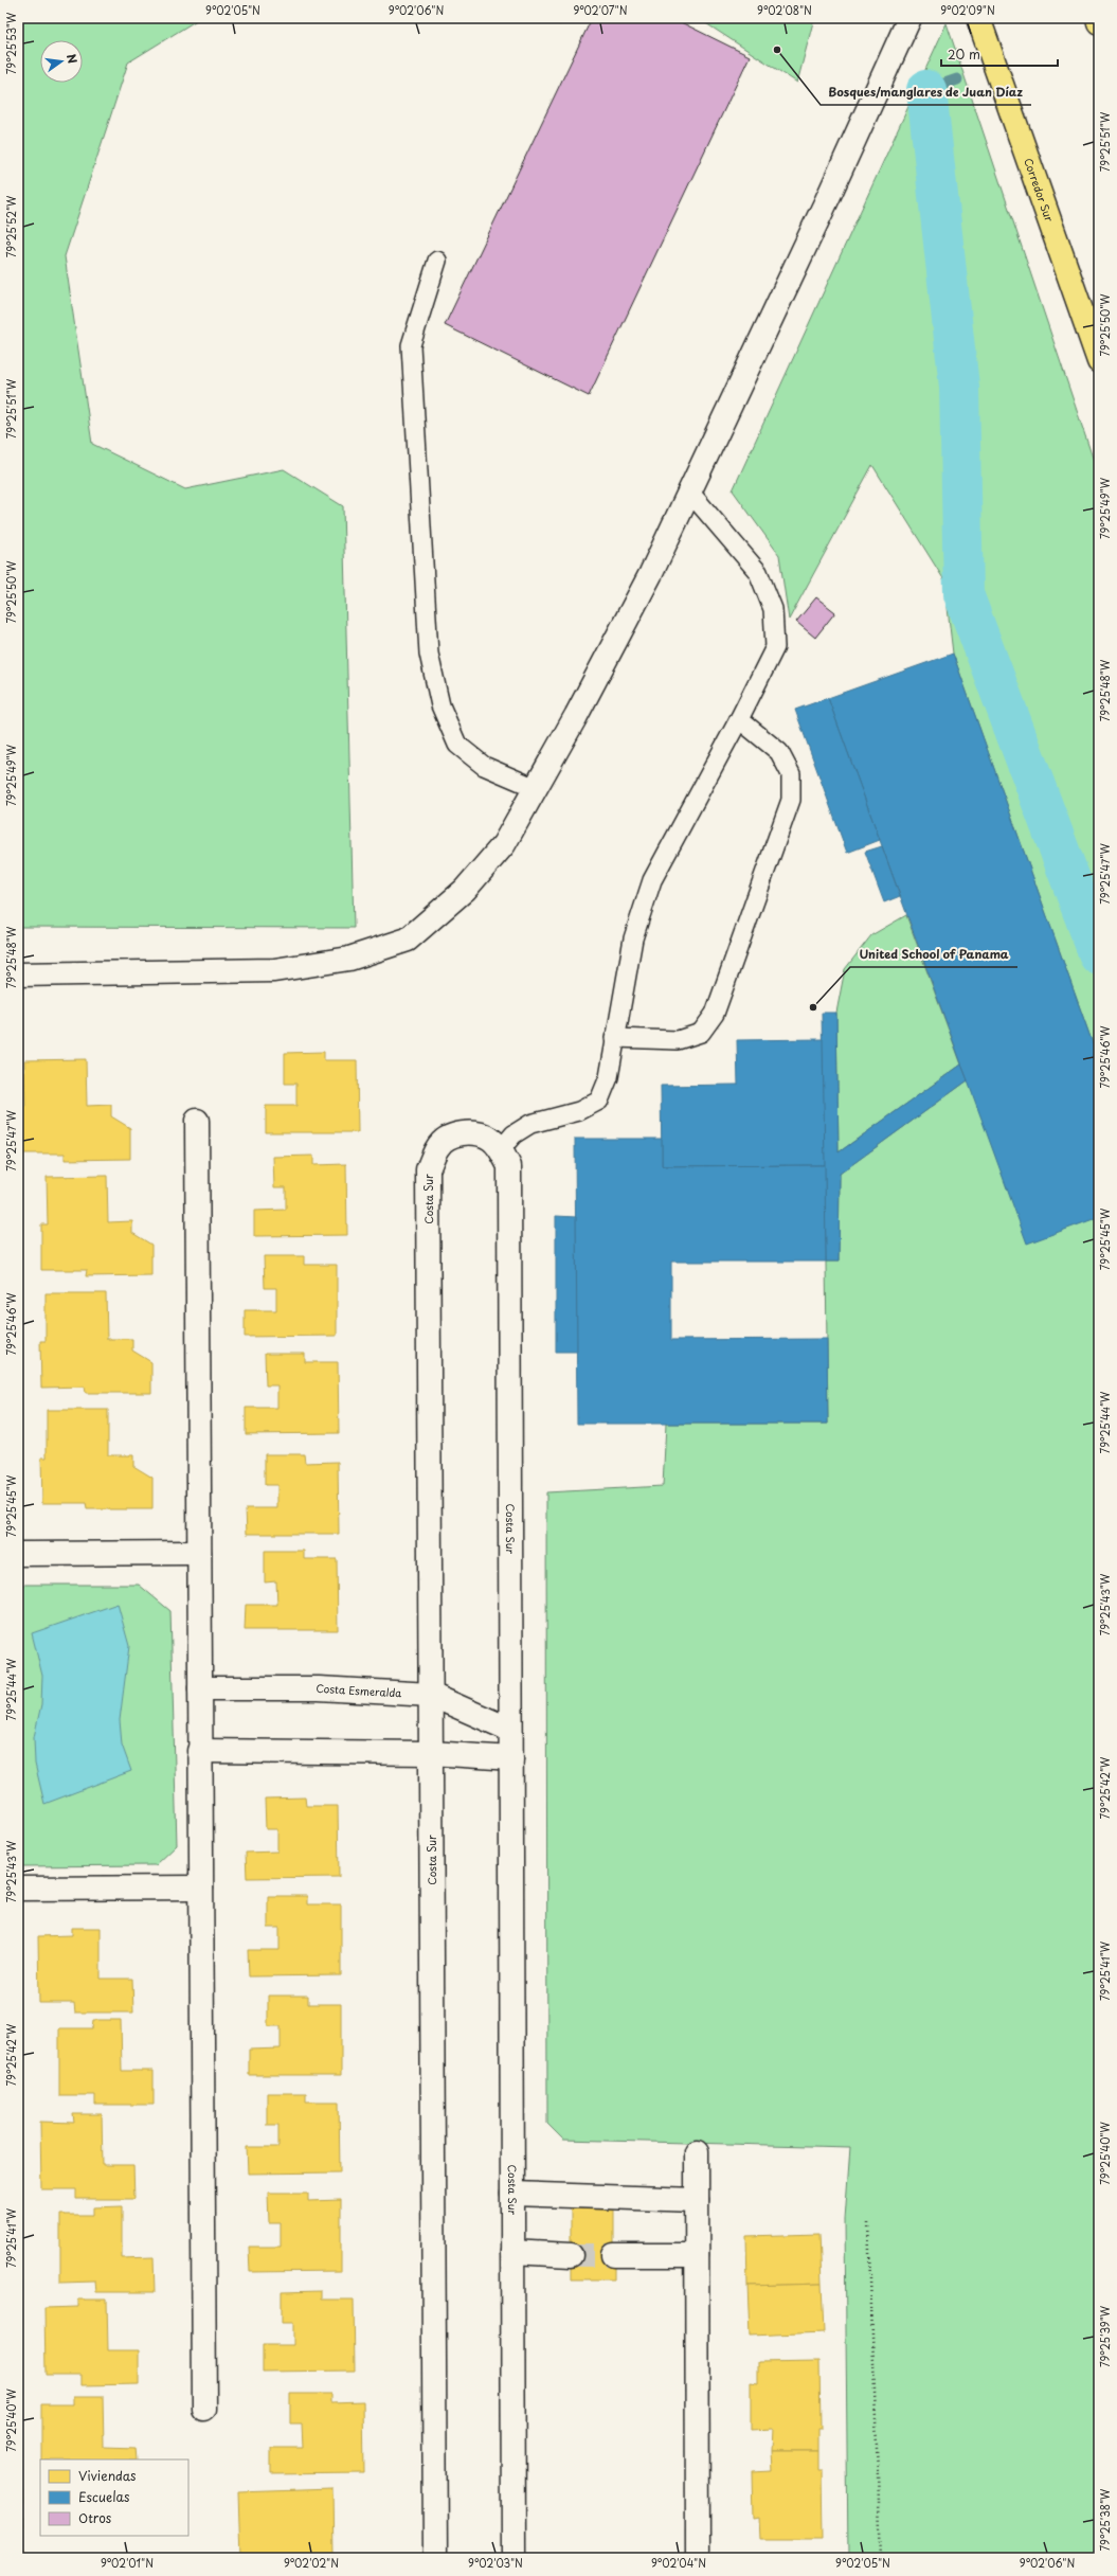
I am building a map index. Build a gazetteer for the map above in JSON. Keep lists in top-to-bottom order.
{
  "streets": {
    "highway": ["Corredor Sur"],
    "street": ["Costa Sur", "Costa Esmeralda"]
  },
  "crossings": [
    ["Costa Sur", "Costa Esmeralda"]
  ],
  "places": ["Bosques/manglares de Juan Díaz", "United School of Panama"],
  "legend": ["Viviendas", "Escuelas", "Otros"],
  "scale_bar": "20 m",
  "north": "right",
  "coordinates": [
    "9°02'05\"N",
    "9°02'06\"N",
    "9°02'07\"N",
    "9°02'08\"N",
    "9°02'09\"N",
    "79°25'53\"W",
    "79°25'51\"W",
    "79°25'52\"W",
    "79°25'50\"W",
    "79°25'49\"W",
    "79°25'48\"W",
    "79°25'47\"W",
    "79°25'46\"W",
    "79°25'45\"W",
    "79°25'44\"W",
    "79°25'43\"W",
    "79°25'42\"W",
    "79°25'41\"W",
    "79°25'40\"W",
    "79°25'39\"W",
    "79°25'38\"W",
    "9°02'01\"N",
    "9°02'02\"N",
    "9°02'03\"N",
    "9°02'04\"N"
  ]
}
